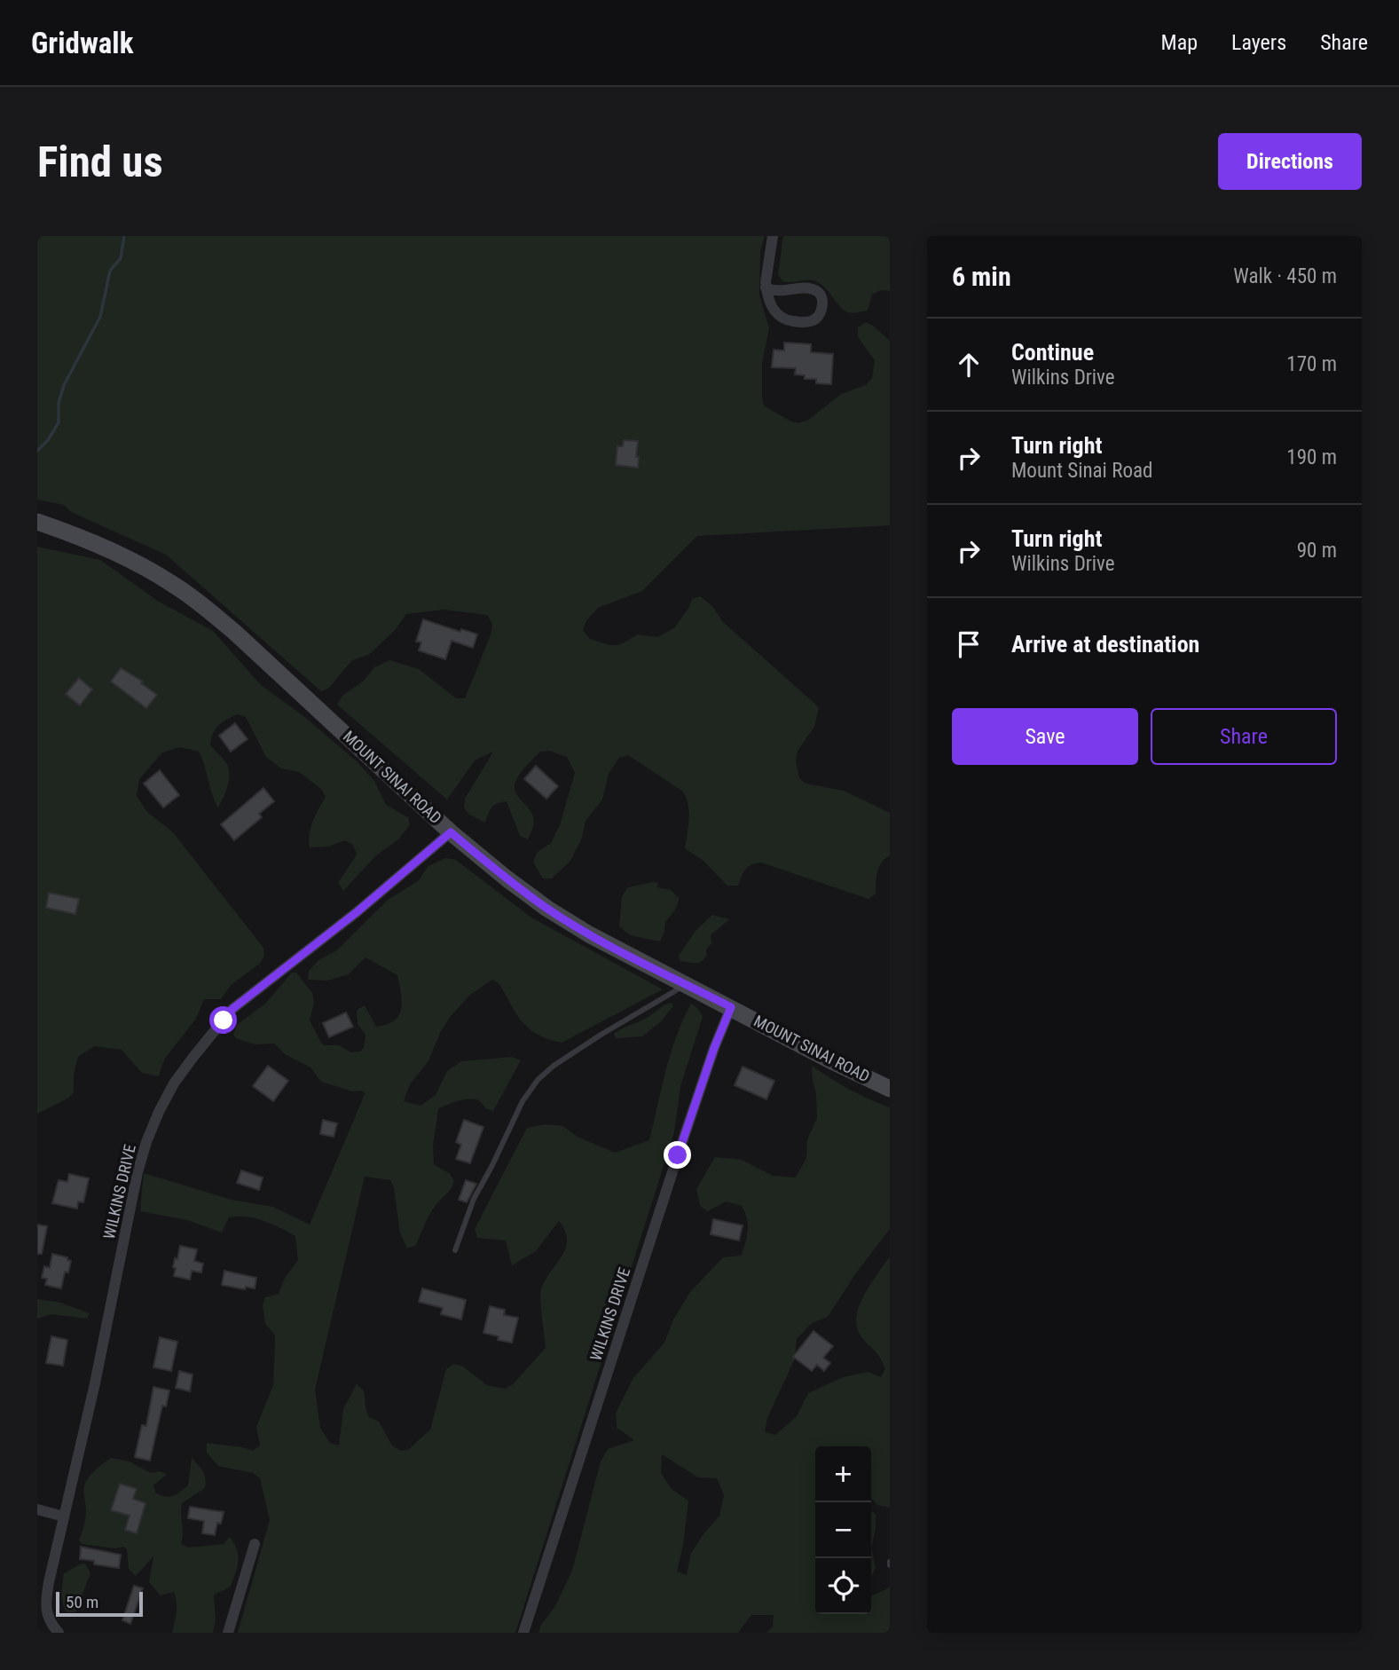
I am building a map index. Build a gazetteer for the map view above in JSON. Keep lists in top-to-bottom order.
{
  "streets": {
    "street": ["MOUNT SINAI ROAD", "WILKINS DRIVE"]
  },
  "crossings": [
    ["MOUNT SINAI ROAD", "WILKINS DRIVE"]
  ],
  "scale_bar": "50 m",
  "page": {
    "header": "Gridwalk",
    "nav": ["Map", "Layers", "Share"],
    "buttons": [
      "Directions",
      ["Save", "Share"]
    ],
    "title": "Find us",
    "heading": ["6 min", "Walk · 450 m"],
    "list": [
      ["Continue", "Wilkins Drive", "170 m"],
      ["Turn right", "Mount Sinai Road", "190 m"],
      ["Turn right", "Wilkins Drive", "90 m"],
      "Arrive at destination"
    ],
    "map_buttons": ["+", "−"],
    "scale": "50 m"
  }
}
